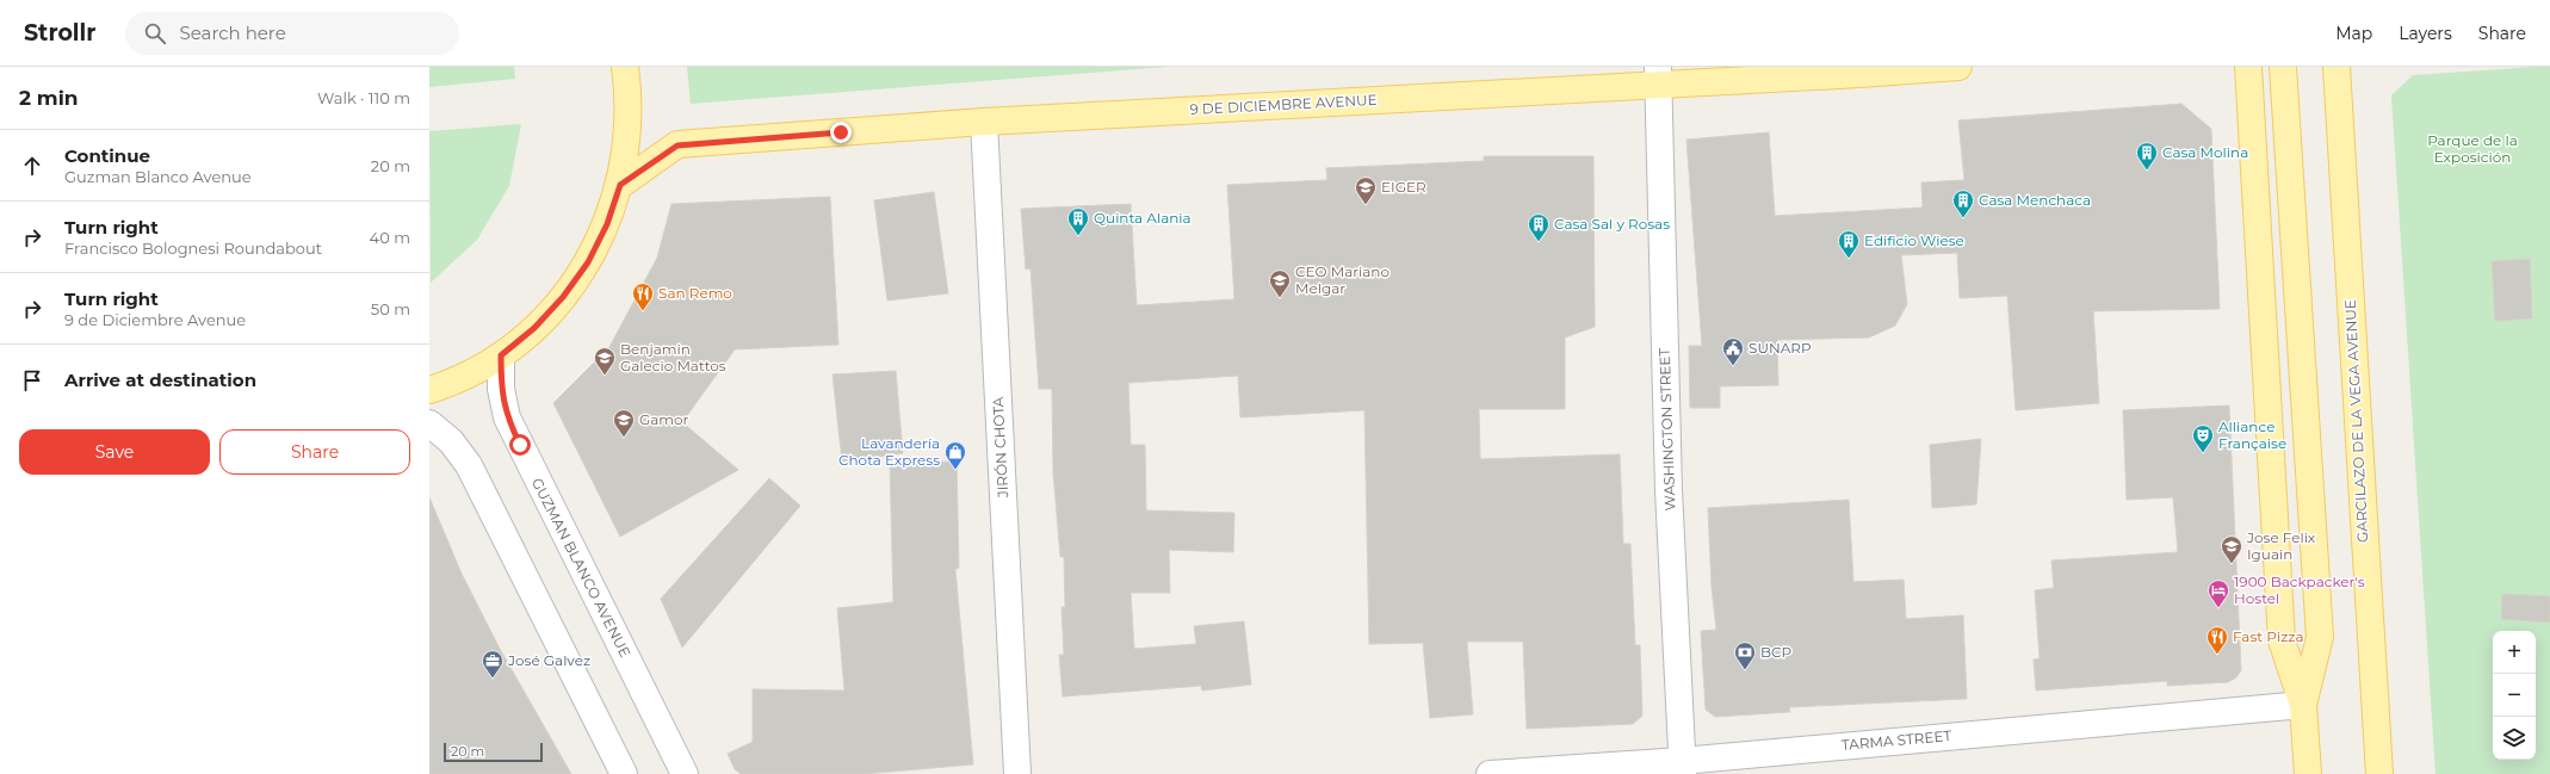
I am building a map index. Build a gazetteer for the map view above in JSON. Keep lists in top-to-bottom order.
{
  "streets": {
    "main road": ["9 DE DICIEMBRE AVENUE", "GARCILAZO DE LA VEGA AVENUE"],
    "street": [
      "WASHINGTON STREET",
      "JIRÓN CHOTA",
      "GUZMAN BLANCO AVENUE",
      "TARMA STREET"
    ]
  },
  "crossings": [
    ["9 DE DICIEMBRE AVENUE", "WASHINGTON STREET"],
    ["9 DE DICIEMBRE AVENUE", "JIRÓN CHOTA"],
    ["WASHINGTON STREET", "TARMA STREET"]
  ],
  "parks": ["Parque de la Exposición"],
  "places": {
    "building": [
      "Casa Molina",
      "Casa Menchaca",
      "Quinta Alania",
      "Casa Sal y Rosas",
      "Edificio Wiese"
    ],
    "school or university": [
      "EIGER",
      "CEO Mariano Melgar",
      "Benjamin Galecio Mattos",
      "Gamor",
      "Jose Felix Iguain"
    ],
    "restaurant": ["San Remo", "Fast Pizza"],
    "public building": ["SUNARP"],
    "theatre": ["Alliance Française"],
    "shop": ["Lavandería Chota Express"],
    "hotel": ["1900 Backpacker's Hostel"],
    "bank": ["BCP"],
    "office": ["José Galvez"]
  },
  "scale_bar": "20 m",
  "page": {
    "header": "Strollr",
    "search": "Search here",
    "nav": ["Map", "Layers", "Share"],
    "heading": ["2 min", "Walk · 110 m"],
    "list": [
      ["Continue", "Guzman Blanco Avenue", "20 m"],
      ["Turn right", "Francisco Bolognesi Roundabout", "40 m"],
      ["Turn right", "9 de Diciembre Avenue", "50 m"],
      "Arrive at destination"
    ],
    "buttons": ["Save", "Share"],
    "map_buttons": ["+", "−"],
    "scale": "20 m"
  }
}
